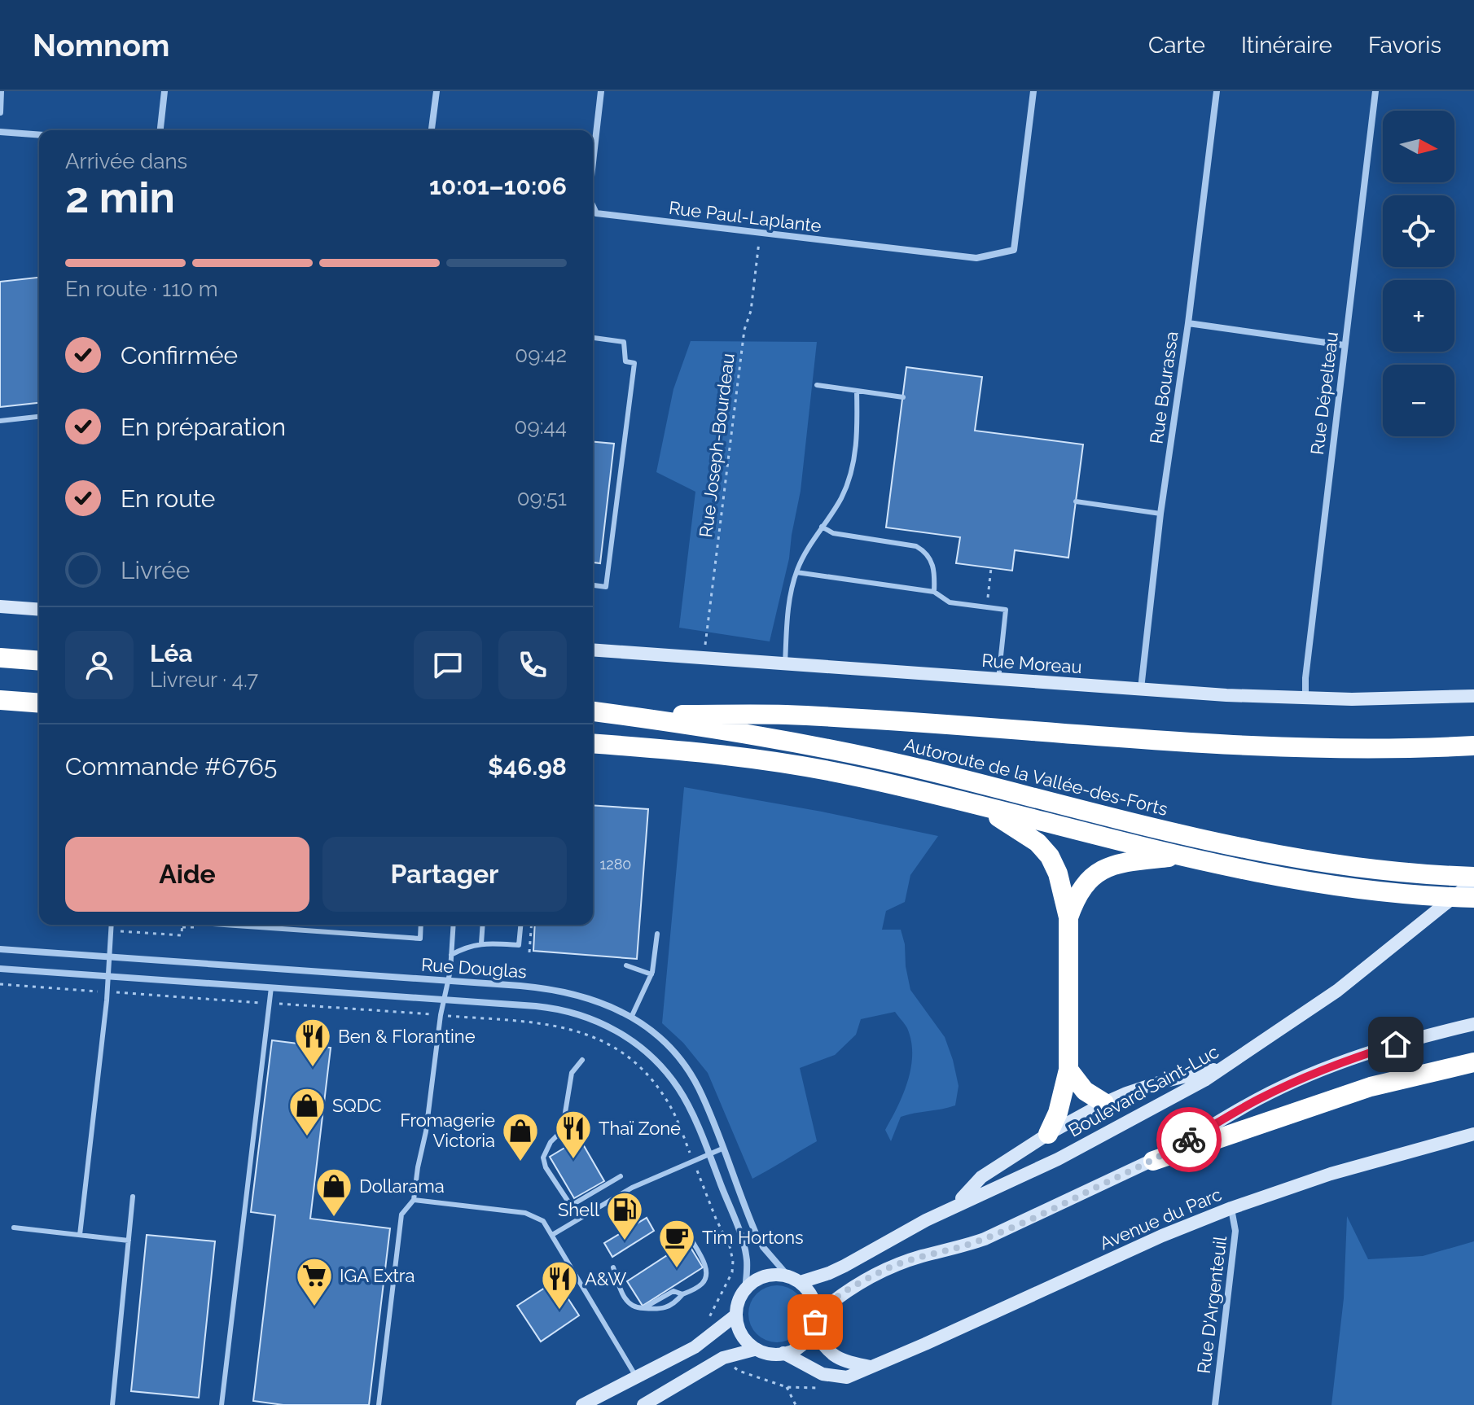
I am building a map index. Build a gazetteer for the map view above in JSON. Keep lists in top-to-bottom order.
{
  "streets": {
    "highway": ["Autoroute de la Vallée-des-Forts"],
    "street": [
      "Rue Paul-Laplante",
      "Rue Bourassa",
      "Rue Dépelteau",
      "Rue Moreau",
      "Rue Douglas",
      "Boulevard Saint-Luc",
      "Avenue du Parc",
      "Rue D'Argenteuil"
    ],
    "path": ["Rue Joseph-Bourdeau"]
  },
  "crossings": [
    ["Rue Bourassa", "Rue Moreau"],
    ["Rue Dépelteau", "Rue Moreau"],
    ["Autoroute de la Vallée-des-Forts", "Boulevard Saint-Luc"],
    ["Rue Douglas", "Boulevard Saint-Luc"],
    ["Rue Douglas", "Avenue du Parc"],
    ["Boulevard Saint-Luc", "Avenue du Parc"],
    ["Avenue du Parc", "Rue D'Argenteuil"]
  ],
  "places": {
    "restaurant": ["Ben & Florantine", "Thaï Zone", "A&W"],
    "shop": ["SQDC", "Fromagerie Victoria", "Dollarama"],
    "fuel station": ["Shell"],
    "cafe": ["Tim Hortons"],
    "supermarket": ["IGA Extra"]
  },
  "house_numbers": ["1280"],
  "north": "right",
  "page": {
    "header": "Nomnom",
    "nav": ["Carte", "Itinéraire", "Favoris"],
    "map_buttons": ["+", "−"],
    "heading": ["2 min", "Arrivée dans", "10:01–10:06"],
    "panel": [
      "Léa",
      "Livreur · 4.7",
      "Commande #6765",
      "$46.98"
    ],
    "bar": "En route · 110 m",
    "list": [
      ["Confirmée", "09:42"],
      ["En préparation", "09:44"],
      ["En route", "09:51"],
      "Livrée"
    ],
    "buttons": ["Aide", "Partager"]
  }
}
